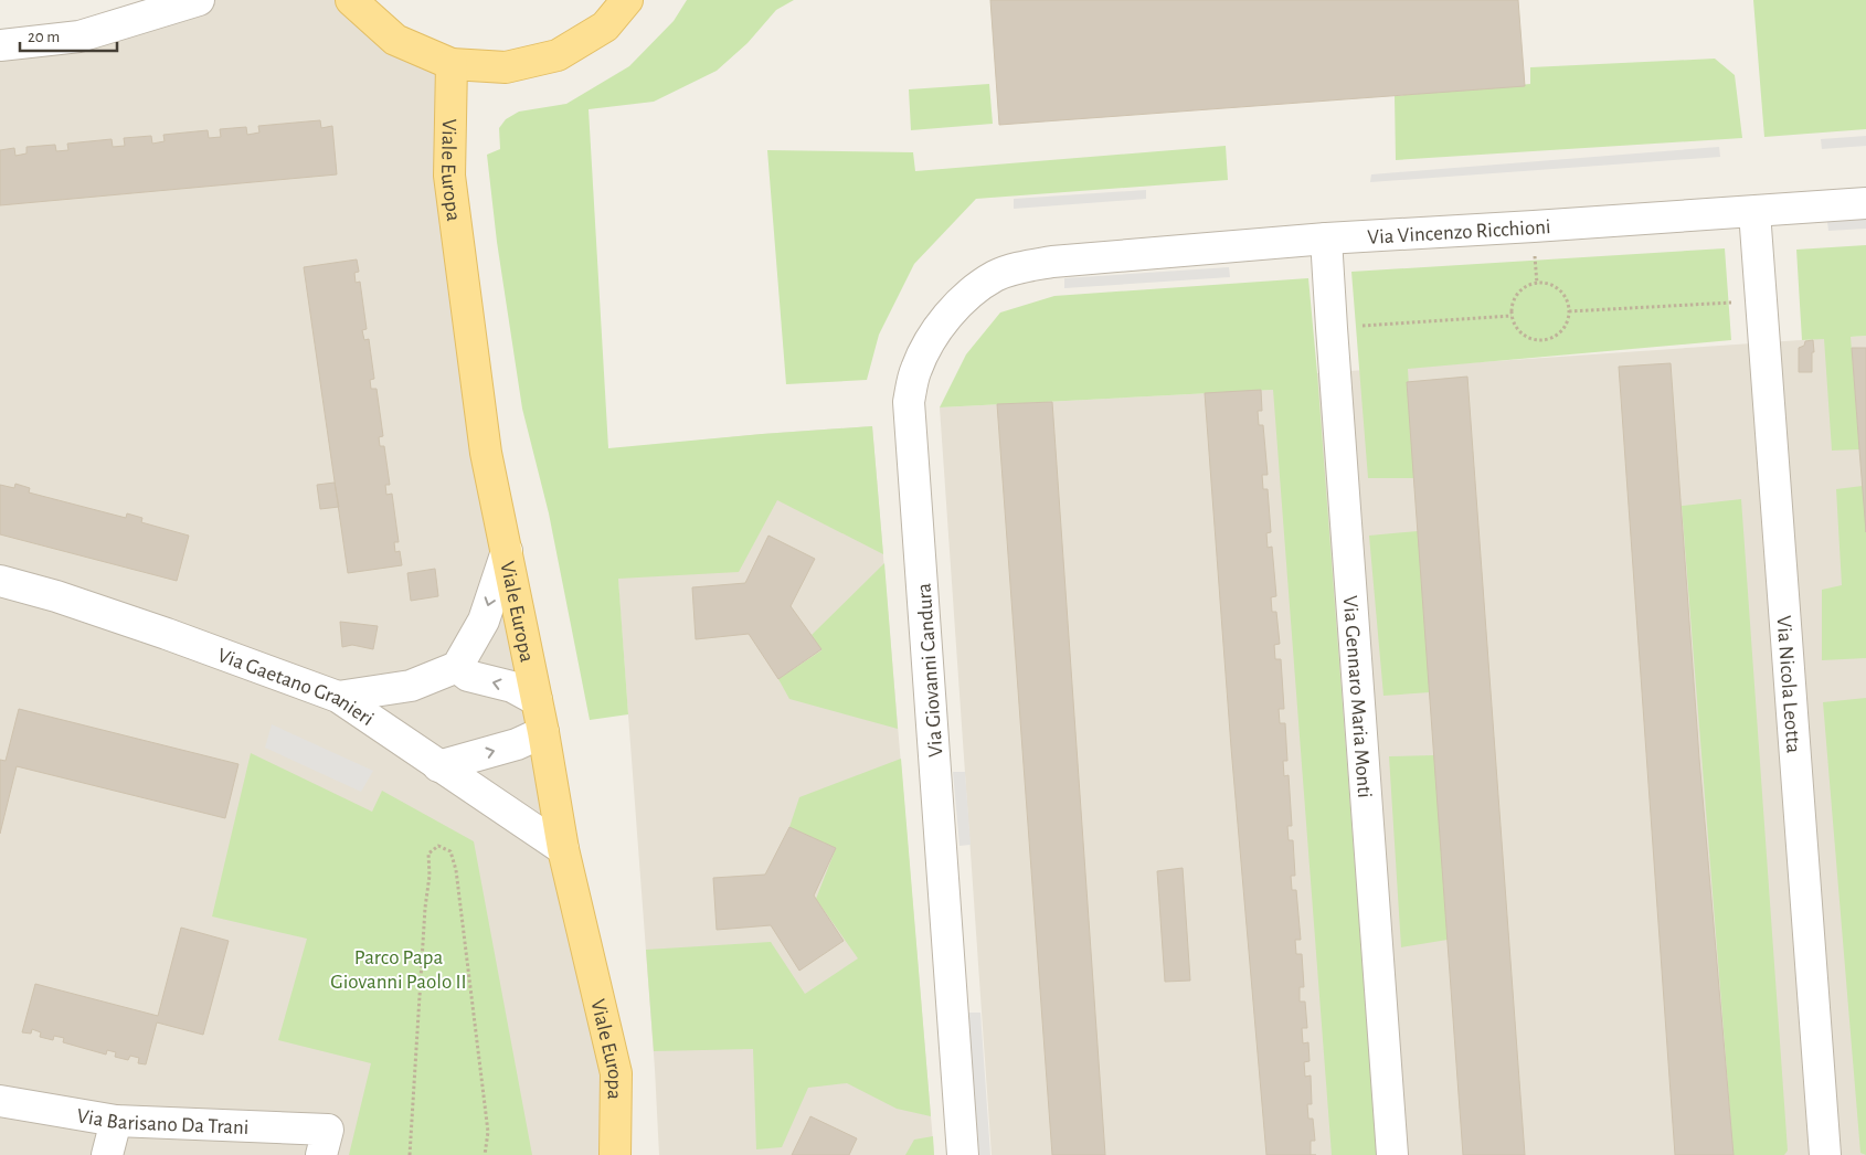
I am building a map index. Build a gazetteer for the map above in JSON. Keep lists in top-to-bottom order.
{
  "streets": {
    "main road": ["Viale Europa"],
    "street": [
      "Via Vincenzo Ricchioni",
      "Via Giovanni Candura",
      "Via Nicola Leotta",
      "Via Gaetano Granieri",
      "Via Gennaro Maria Monti",
      "Via Barisano Da Trani"
    ]
  },
  "crossings": [
    ["Viale Europa", "Via Gaetano Granieri"],
    ["Via Vincenzo Ricchioni", "Via Giovanni Candura"],
    ["Via Vincenzo Ricchioni", "Via Nicola Leotta"],
    ["Via Vincenzo Ricchioni", "Via Gennaro Maria Monti"]
  ],
  "parks": ["Parco Papa Giovanni Paolo II"],
  "scale_bar": "20 m"
}
